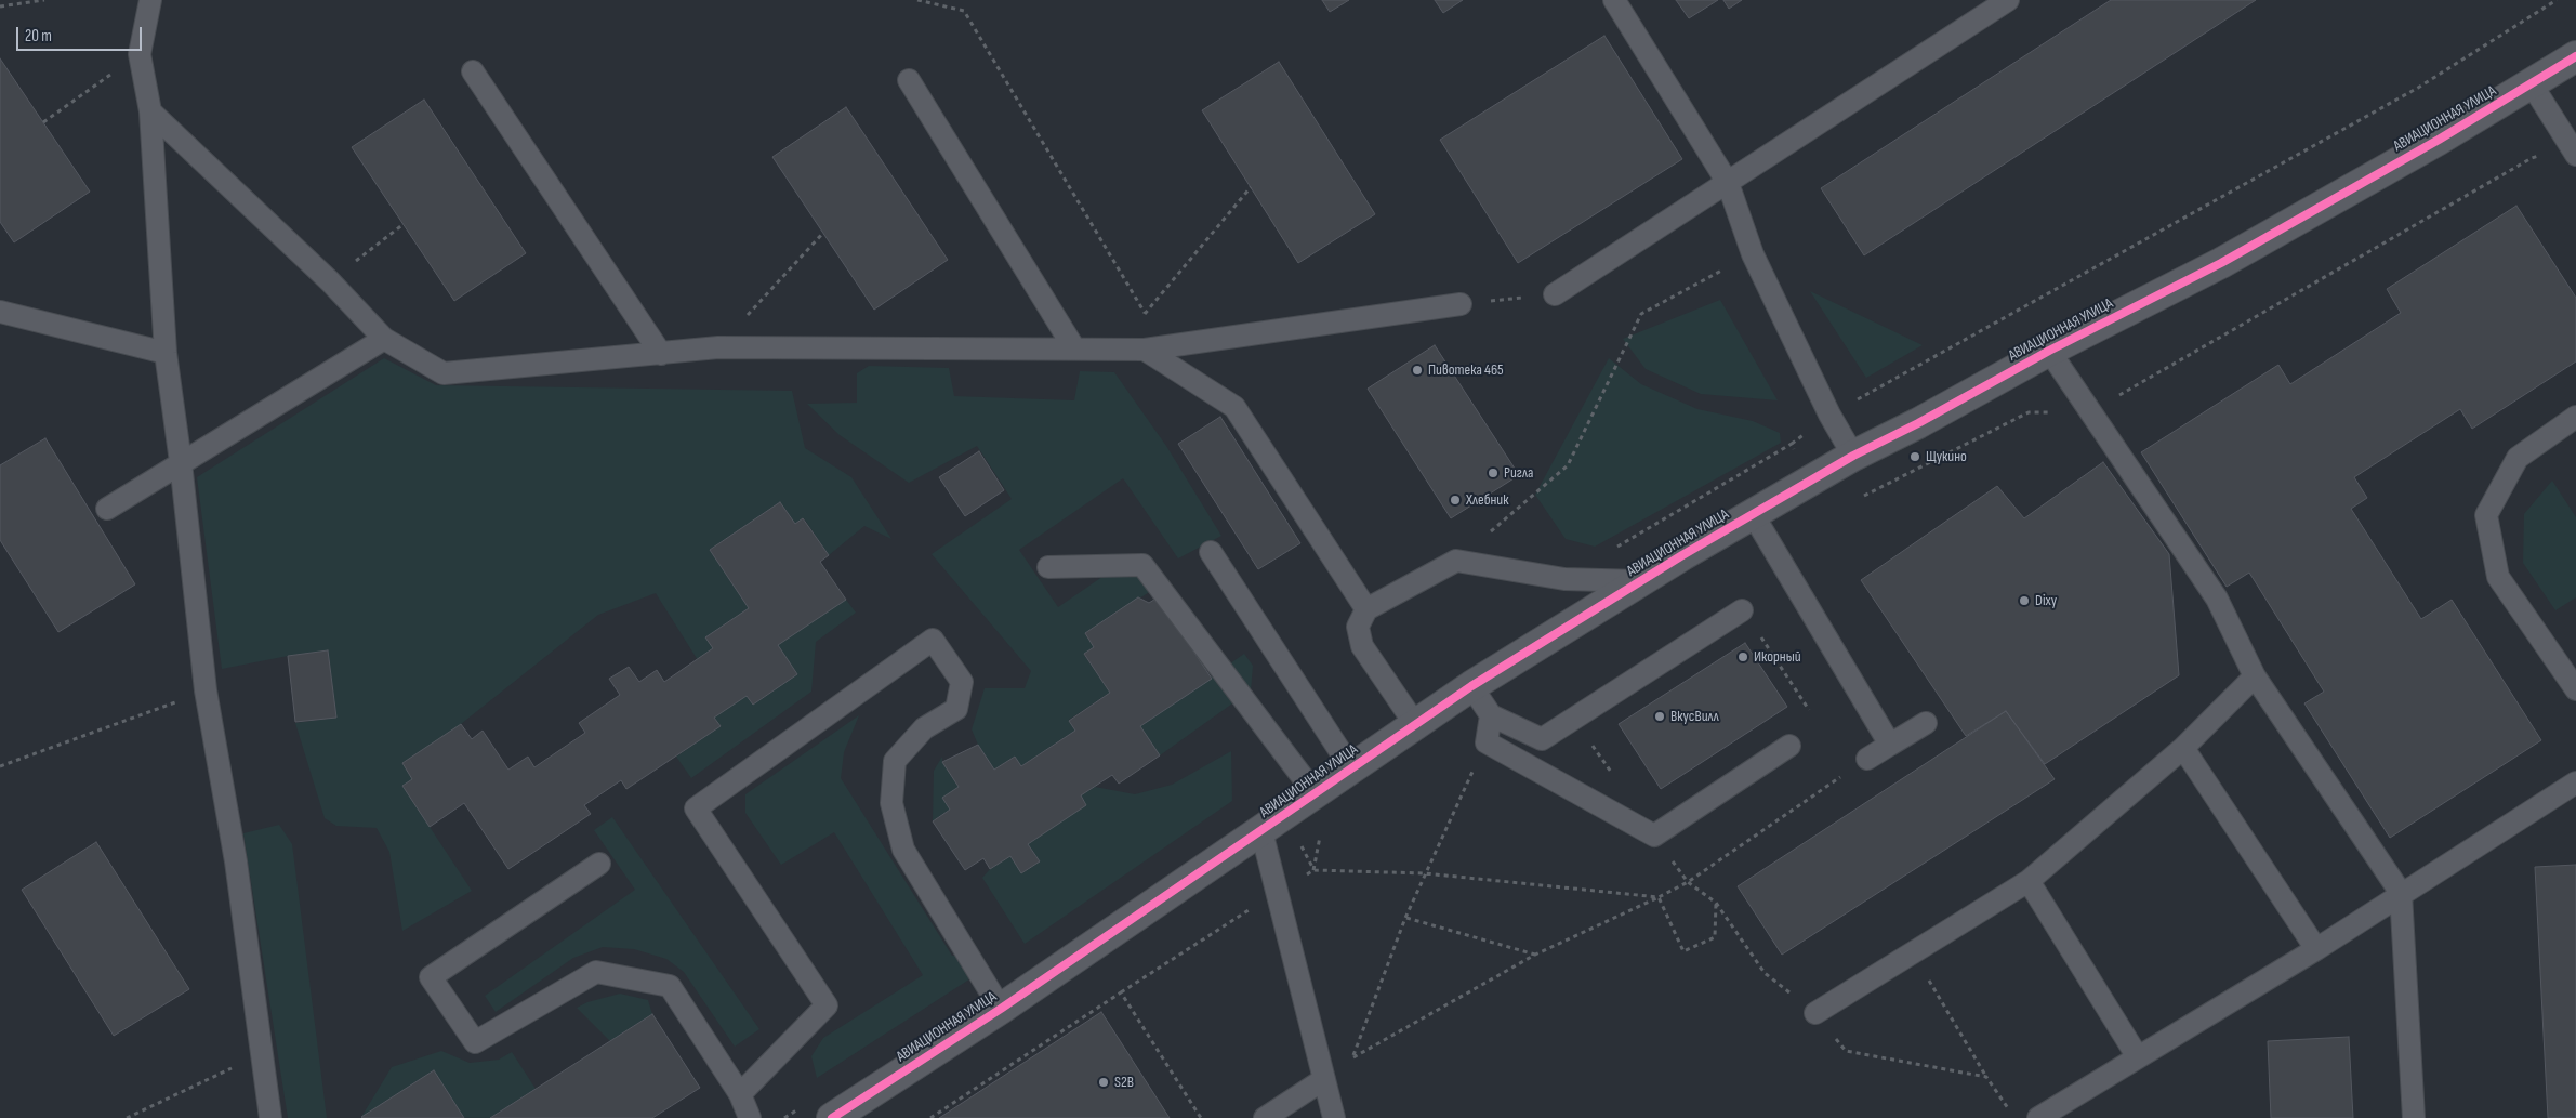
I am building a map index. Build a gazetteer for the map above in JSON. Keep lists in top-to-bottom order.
{
  "streets": {
    "street": ["АВИАЦИОННАЯ УЛИЦА"]
  },
  "places": [
    "Пивотека 465",
    "Щукино",
    "Ригла",
    "Хлебник",
    "Dixy",
    "Икорный",
    "ВкусВилл",
    "S2B"
  ],
  "scale_bar": "20 m"
}
